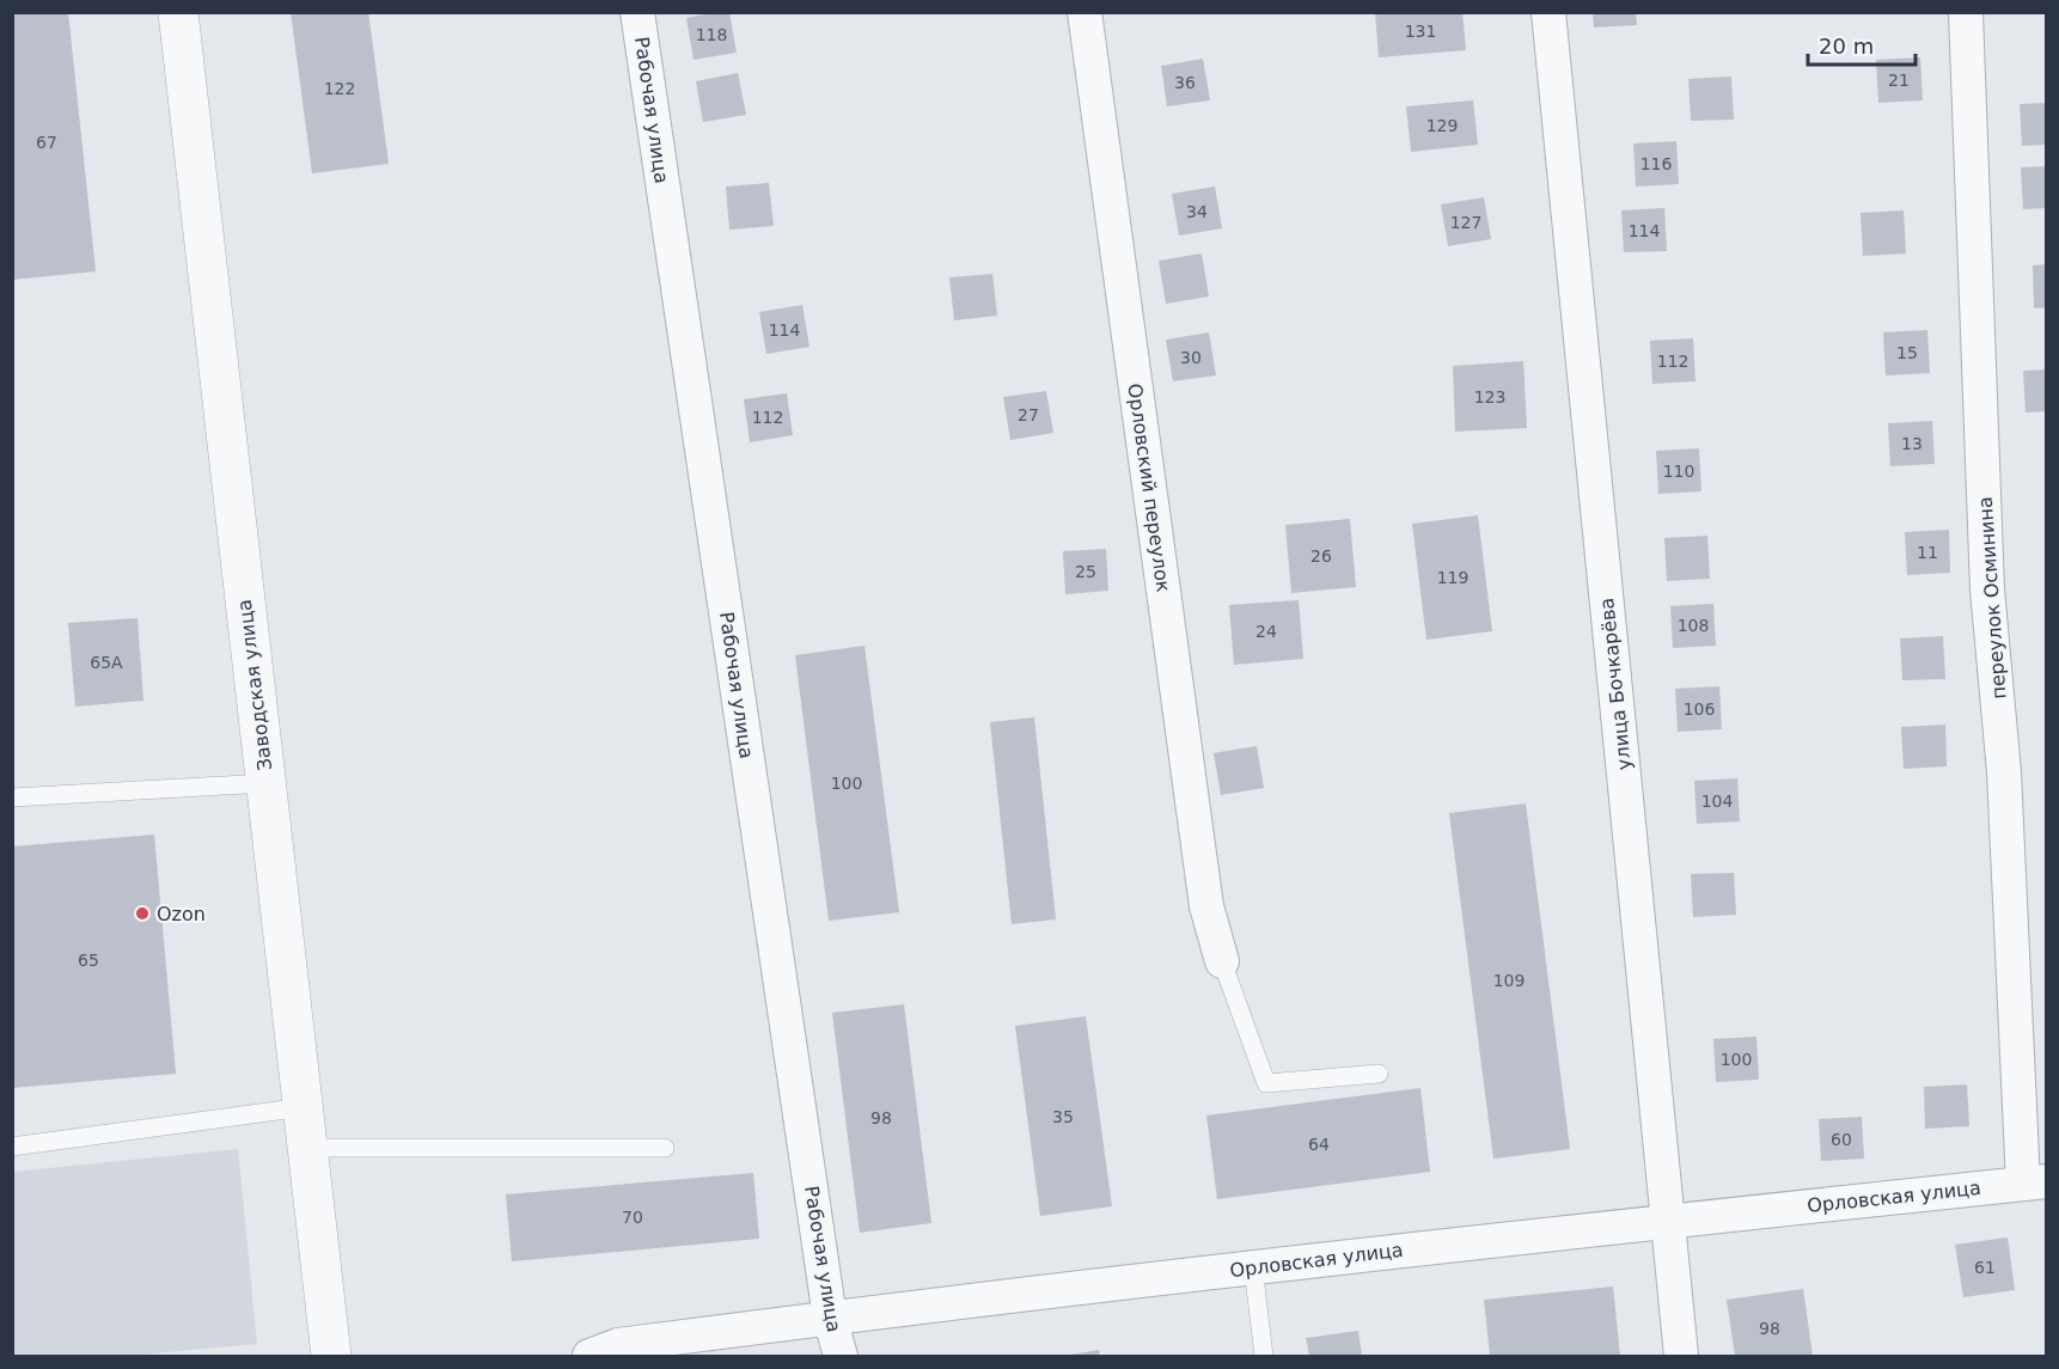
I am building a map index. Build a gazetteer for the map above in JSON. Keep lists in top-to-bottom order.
{
  "streets": {
    "street": [
      "Рабочая улица",
      "Орловский переулок",
      "переулок Осминина",
      "улица Бочкарёва",
      "Заводская улица",
      "Орловская улица"
    ]
  },
  "crossings": [
    ["Рабочая улица", "Орловская улица"],
    ["переулок Осминина", "Орловская улица"],
    ["улица Бочкарёва", "Орловская улица"]
  ],
  "places": ["Ozon"],
  "house_numbers": [
    "131",
    "118",
    "21",
    "36",
    "122",
    "129",
    "67",
    "116",
    "34",
    "127",
    "114",
    "114",
    "15",
    "30",
    "112",
    "123",
    "27",
    "112",
    "13",
    "110",
    "11",
    "26",
    "25",
    "119",
    "108",
    "24",
    "65А",
    "106",
    "100",
    "104",
    "65",
    "109",
    "100",
    "35",
    "98",
    "60",
    "64",
    "70",
    "61",
    "98"
  ],
  "scale_bar": "20 m"
}
